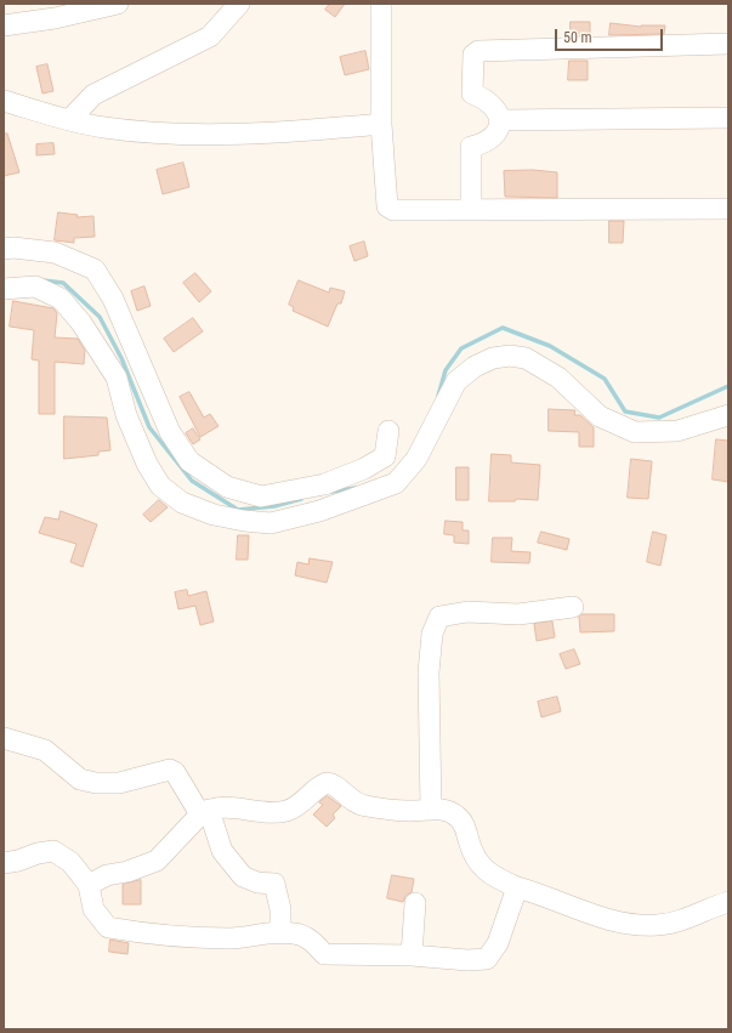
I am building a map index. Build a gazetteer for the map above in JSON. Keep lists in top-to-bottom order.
{
  "scale_bar": "50 m"
}
